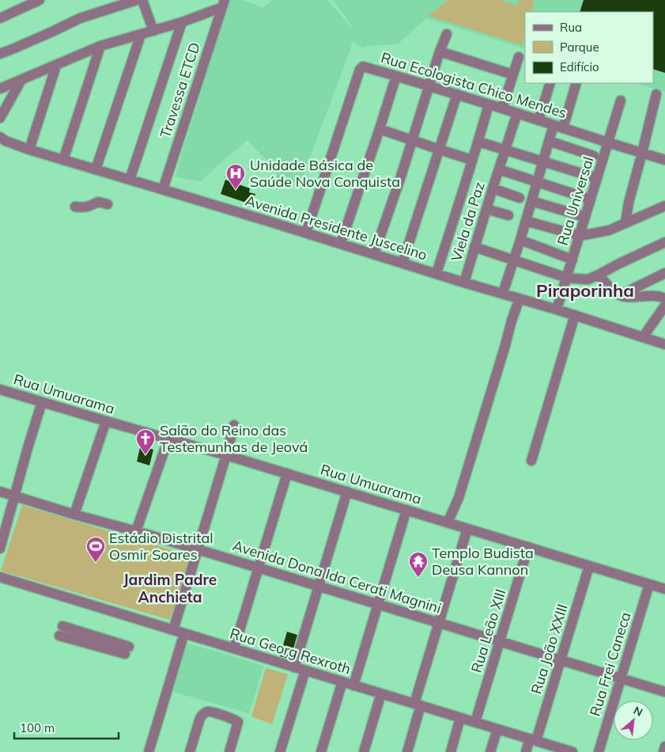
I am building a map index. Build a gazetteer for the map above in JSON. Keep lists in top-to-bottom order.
{
  "streets": {
    "street": [
      "Rua Ecologista Chico Mendes",
      "Travessa ETCD",
      "Rua Universal",
      "Viela da Paz",
      "Avenida Presidente Juscelino",
      "Rua Umuarama",
      "Avenida Dona Ida Cerati Magnini",
      "Rua Leão XIII",
      "Rua João XXIII",
      "Rua Georg Rexroth",
      "Rua Frei Caneca"
    ]
  },
  "crossings": [
    ["Rua Ecologista Chico Mendes", "Rua Universal"],
    ["Rua Ecologista Chico Mendes", "Viela da Paz"],
    ["Rua Ecologista Chico Mendes", "Avenida Presidente Juscelino"],
    ["Travessa ETCD", "Avenida Presidente Juscelino"],
    ["Rua Universal", "Avenida Presidente Juscelino"],
    ["Viela da Paz", "Avenida Presidente Juscelino"],
    ["Rua Umuarama", "Rua Leão XIII"],
    ["Rua Umuarama", "Rua João XXIII"],
    ["Rua Umuarama", "Rua Frei Caneca"],
    ["Avenida Dona Ida Cerati Magnini", "Rua Leão XIII"],
    ["Avenida Dona Ida Cerati Magnini", "Rua João XXIII"],
    ["Avenida Dona Ida Cerati Magnini", "Rua Frei Caneca"],
    ["Rua Leão XIII", "Rua Georg Rexroth"],
    ["Rua João XXIII", "Rua Georg Rexroth"]
  ],
  "districts": ["Piraporinha", "Jardim Padre Anchieta"],
  "places": {
    "hospital": ["Unidade Básica de Saúde Nova Conquista"],
    "church": ["Salão do Reino das Testemunhas de Jeová"],
    "sports": ["Estádio Distrital Osmir Soares"],
    "temple": ["Templo Budista Deusa Kannon"]
  },
  "legend": ["Rua", "Parque", "Edifício"],
  "scale_bar": "100 m",
  "north": "top right"
}
